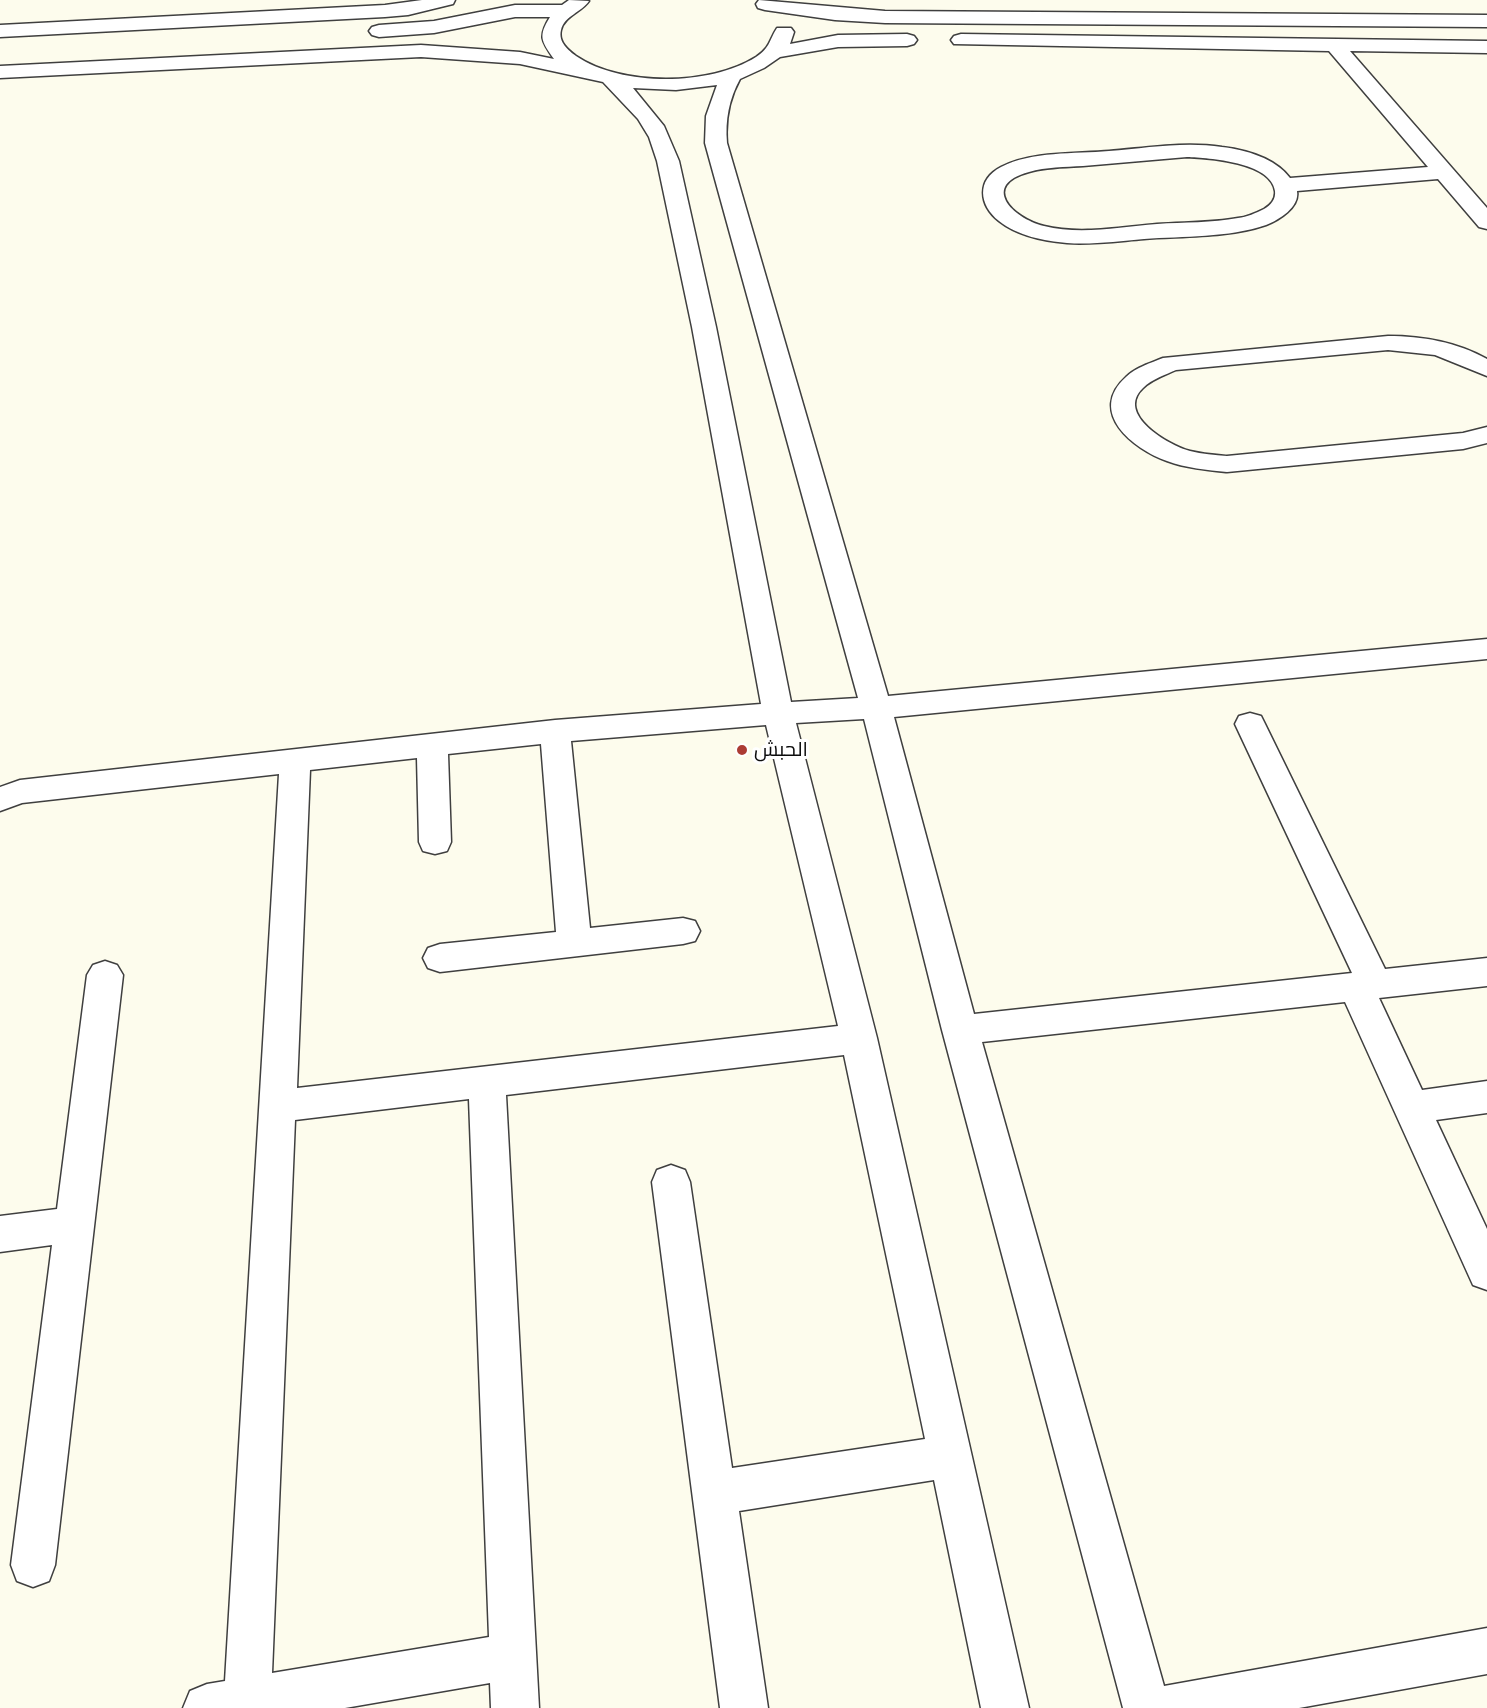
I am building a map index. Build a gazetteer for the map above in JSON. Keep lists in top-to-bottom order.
{
  "places": ["الحبش"]
}
